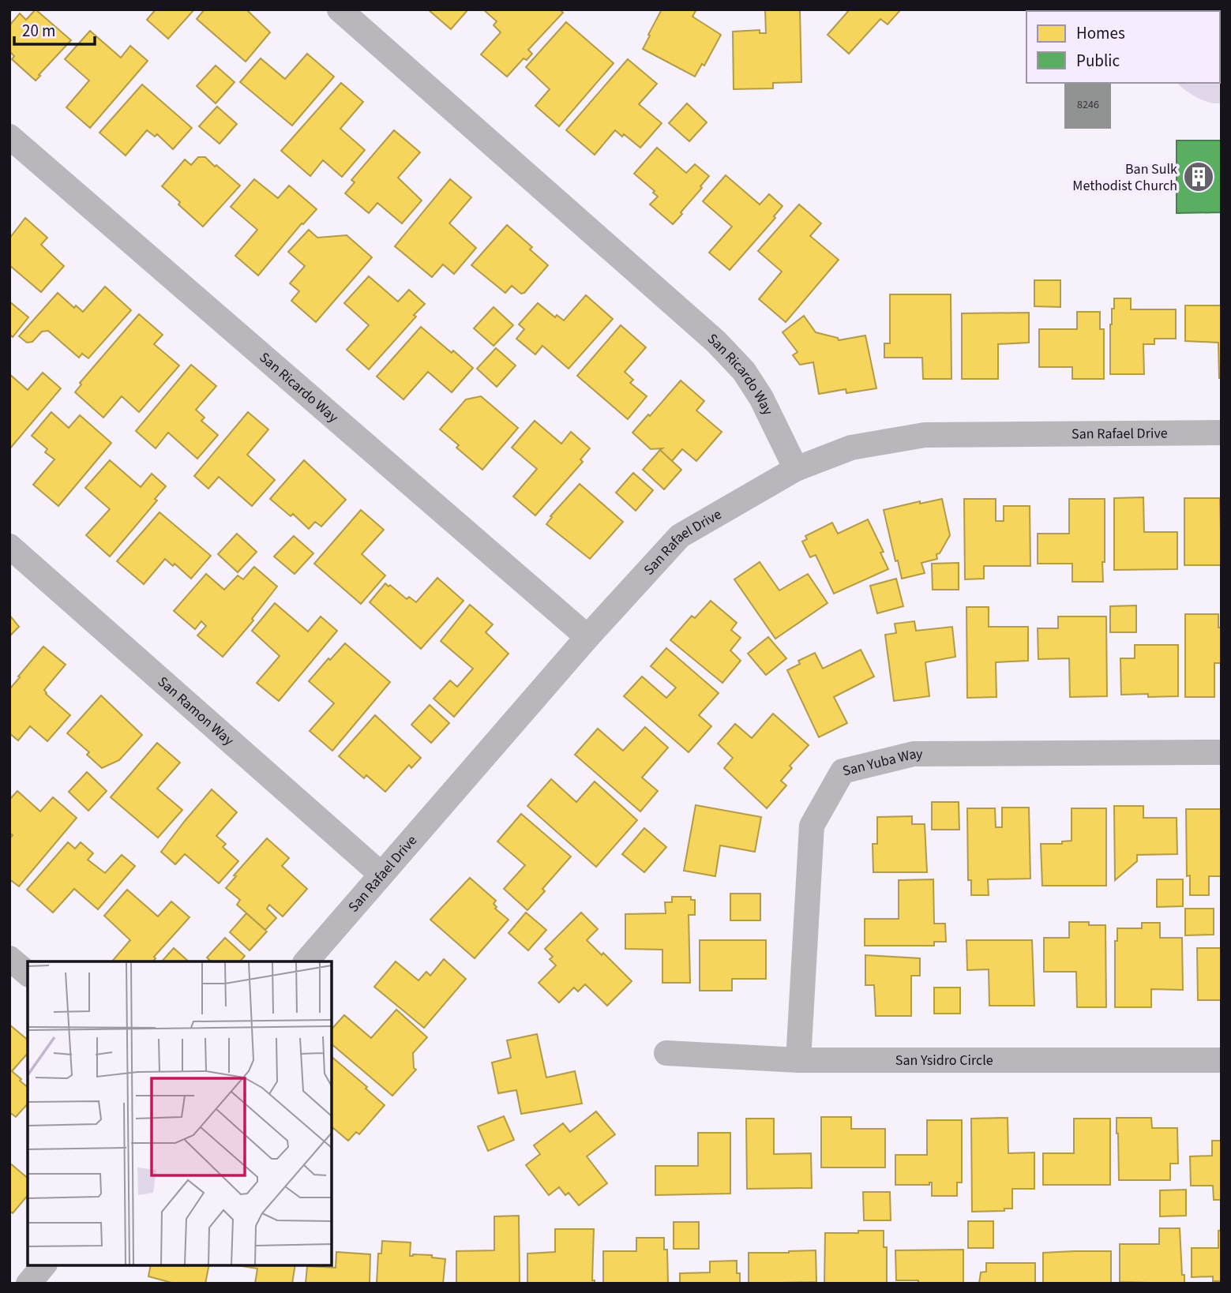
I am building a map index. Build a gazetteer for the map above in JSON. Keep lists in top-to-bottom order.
{
  "streets": {
    "street": [
      "San Ricardo Way",
      "San Rafael Drive",
      "San Ramon Way",
      "San Yuba Way",
      "San Ysidro Circle"
    ]
  },
  "crossings": [
    ["San Ricardo Way", "San Rafael Drive"],
    ["San Rafael Drive", "San Ramon Way"],
    ["San Yuba Way", "San Ysidro Circle"]
  ],
  "places": {
    "building": ["Ban Sulk Methodist Church"]
  },
  "house_numbers": ["8246"],
  "legend": ["Homes", "Public"],
  "scale_bar": "20 m"
}
